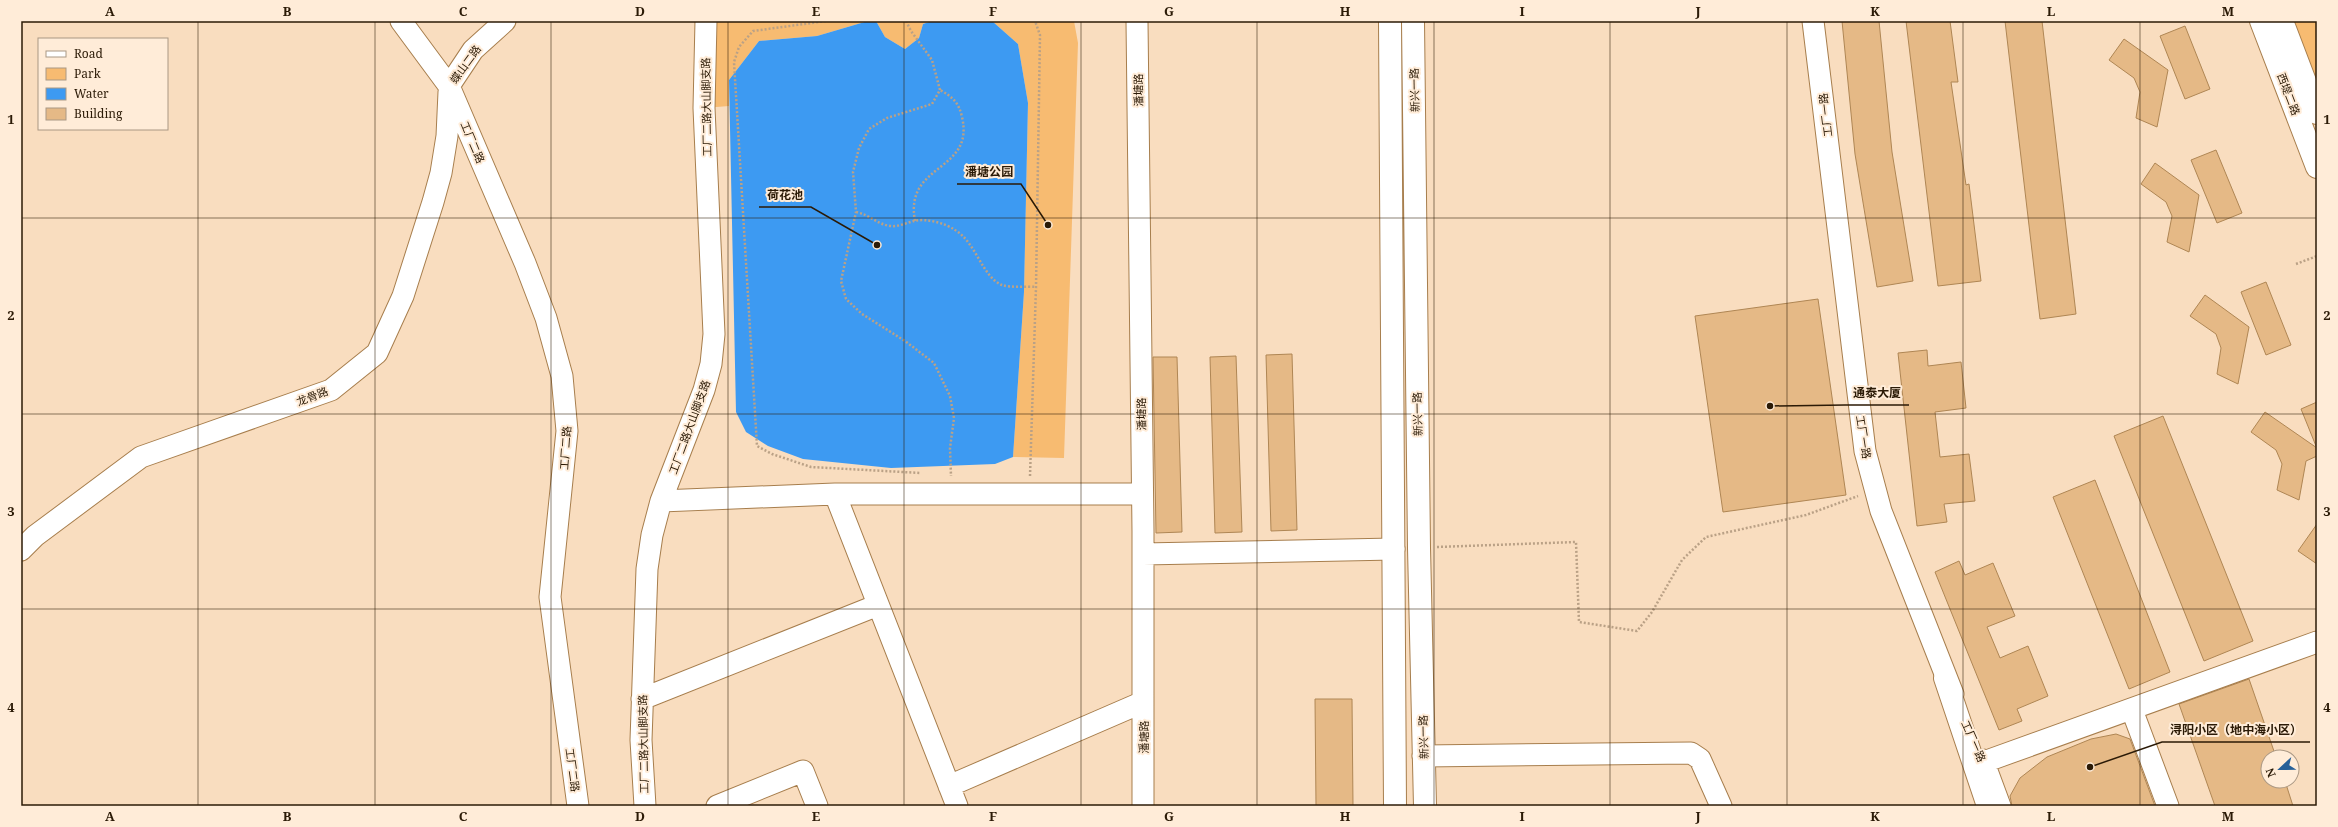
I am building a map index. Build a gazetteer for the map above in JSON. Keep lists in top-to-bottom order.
{
  "streets": {
    "main road": ["新兴一路", "西堤二路"],
    "street": [
      "蝶山二路",
      "潘塘路",
      "工厂二路大山脚支路",
      "工厂一路",
      "工厂二路",
      "龙骨路"
    ]
  },
  "crossings": [
    ["蝶山二路", "工厂二路"],
    ["蝶山二路", "龙骨路"],
    ["工厂二路", "龙骨路"]
  ],
  "places": [
    "潘塘公园",
    "荷花池",
    "通泰大厦",
    "浔阳小区（地中海小区）"
  ],
  "legend": [
    "Road",
    "Park",
    "Water",
    "Building"
  ],
  "north": "left",
  "grid": {
    "columns": [
      "A",
      "B",
      "C",
      "D",
      "E",
      "F",
      "G",
      "H",
      "I",
      "J",
      "K",
      "L",
      "M"
    ],
    "rows": [
      "1",
      "2",
      "3",
      "4"
    ]
  }
}
